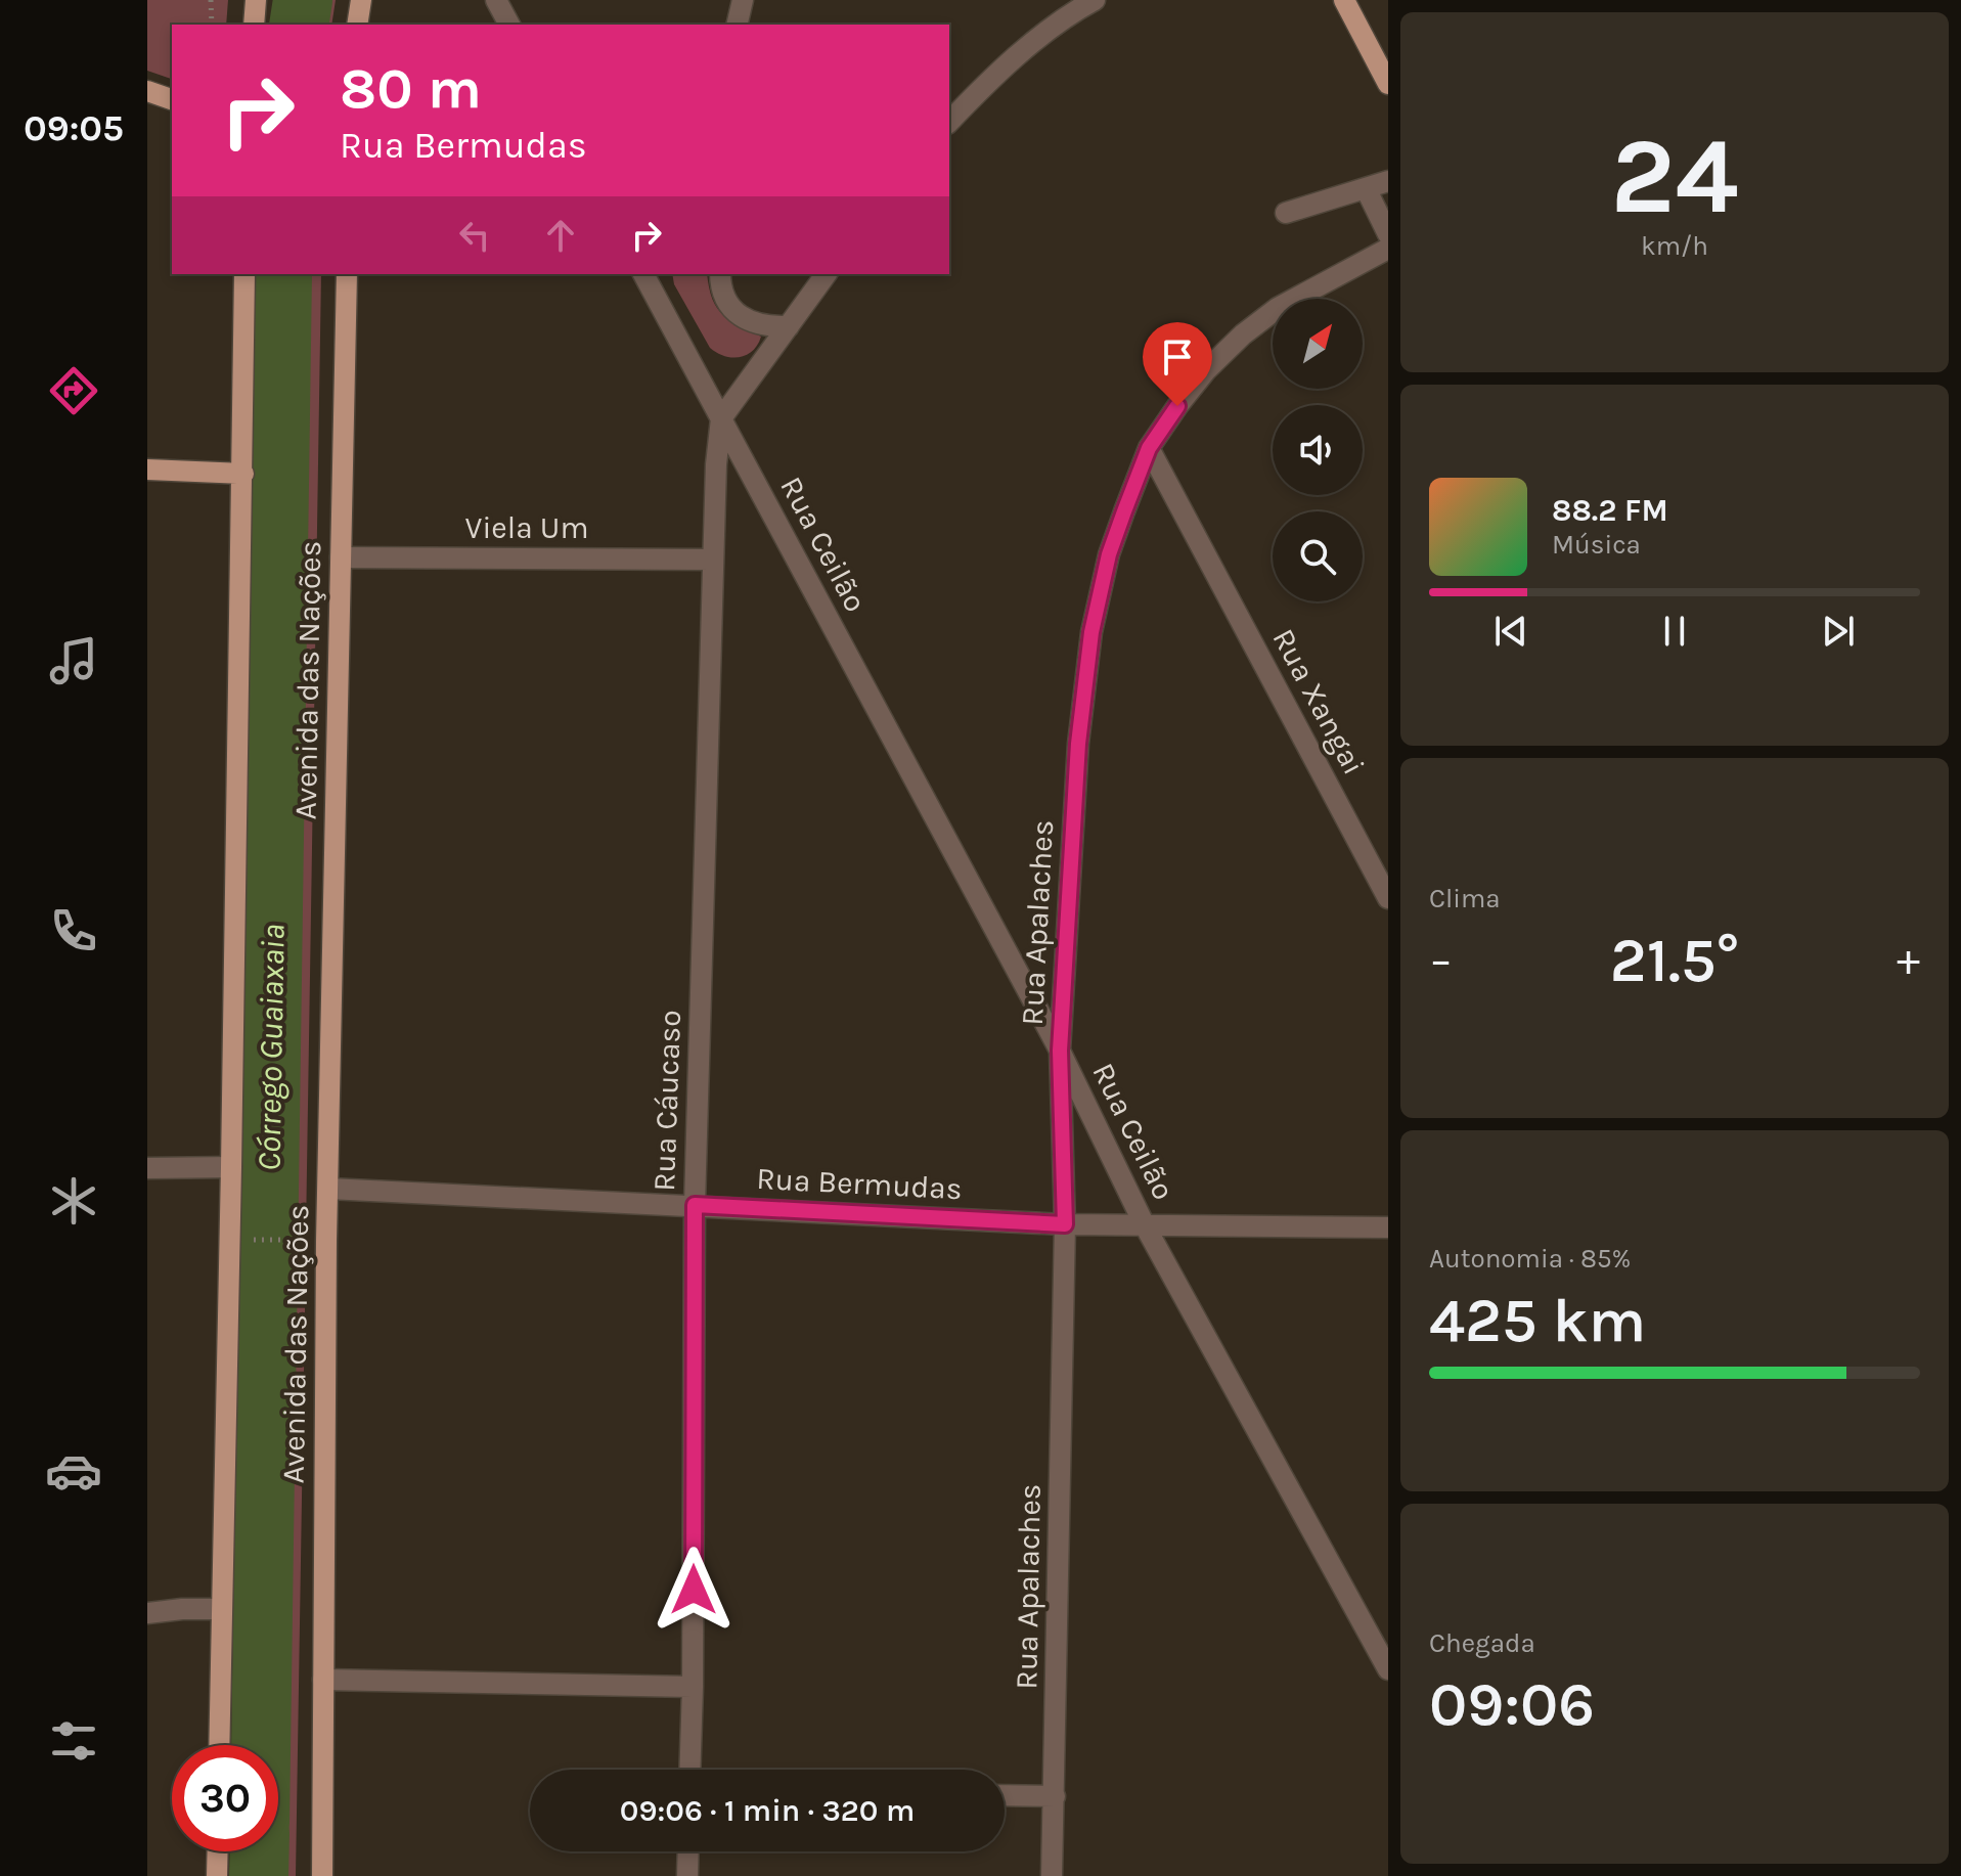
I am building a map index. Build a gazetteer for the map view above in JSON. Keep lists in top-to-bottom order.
{
  "streets": {
    "main road": ["Avenida das Nações"],
    "street": [
      "Viela Um",
      "Rua Ceilão",
      "Rua Xangai",
      "Rua Apalaches",
      "Rua Cáucaso",
      "Rua Bermudas"
    ]
  },
  "crossings": [
    ["Viela Um", "Avenida das Nações"],
    ["Viela Um", "Rua Cáucaso"],
    ["Rua Ceilão", "Rua Apalaches"],
    ["Rua Ceilão", "Rua Cáucaso"],
    ["Rua Ceilão", "Rua Bermudas"],
    ["Avenida das Nações", "Rua Bermudas"],
    ["Rua Xangai", "Rua Apalaches"],
    ["Rua Apalaches", "Rua Bermudas"],
    ["Rua Cáucaso", "Rua Bermudas"]
  ],
  "water": ["Córrego Guaiaxaia"],
  "north": "top right",
  "page": {
    "tabs": "09:05",
    "tile": [
      ["24", "km/h"],
      "Clima",
      ["Autonomia · 85%", "425 km"],
      ["Chegada", "09:06"]
    ],
    "turn": ["80 m", "Rua Bermudas"],
    "song": ["88.2 FM", "Música"],
    "heat": ["−", "21.5°", "+"],
    "limit": "30",
    "trip": "09:06 · 1 min · 320 m"
  }
}
